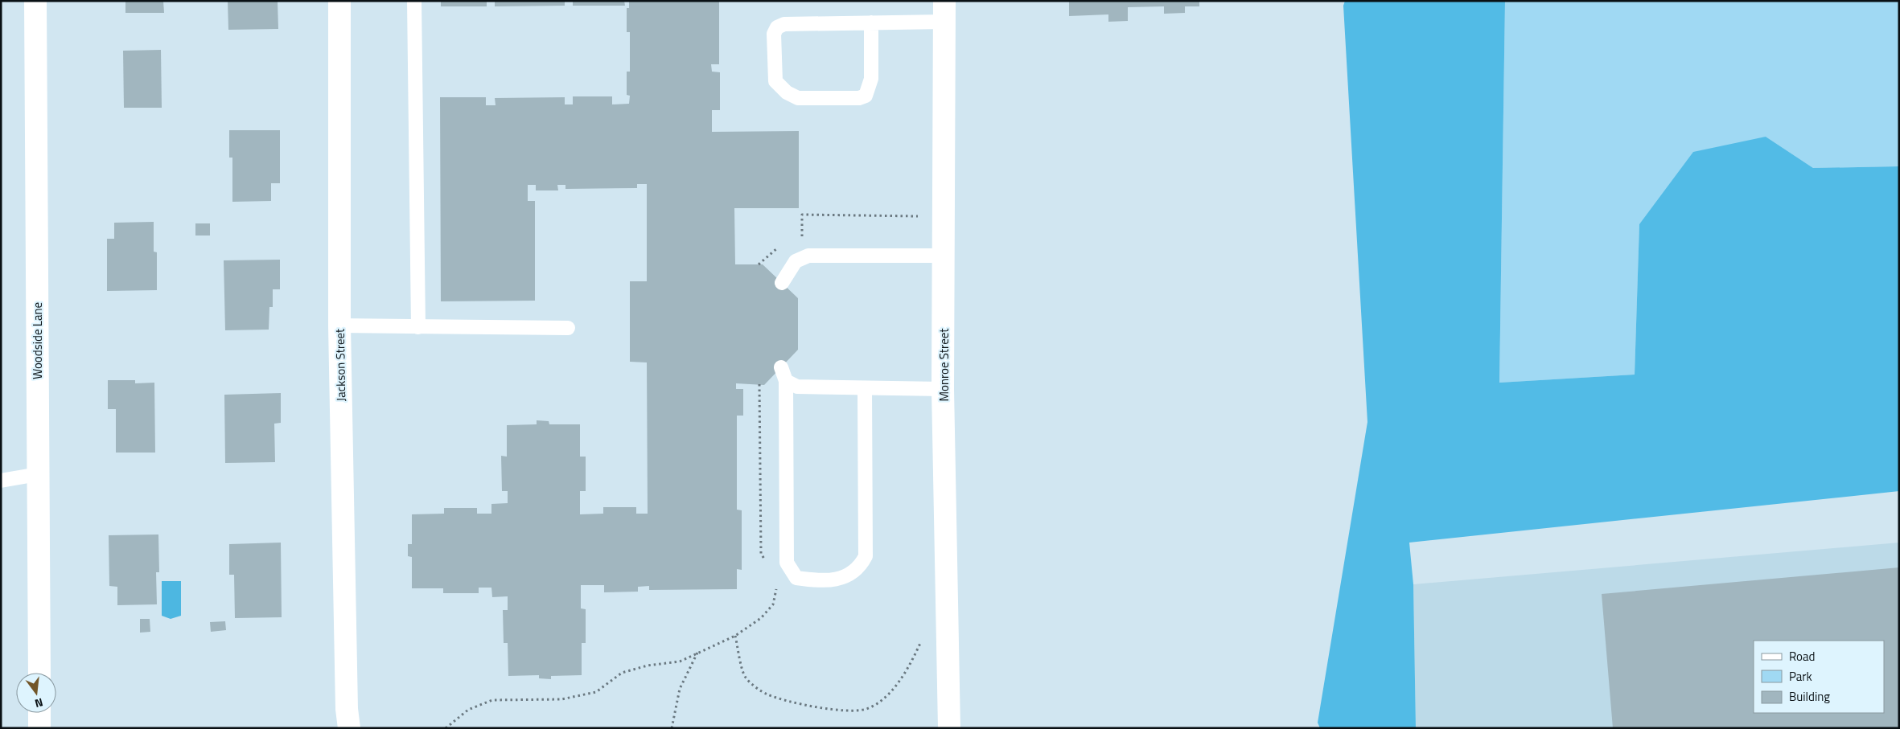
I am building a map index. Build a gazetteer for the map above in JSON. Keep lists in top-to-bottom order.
{
  "streets": {
    "street": ["Woodside Lane", "Jackson Street", "Monroe Street"]
  },
  "legend": ["Road", "Park", "Building"],
  "north": "bottom"
}
